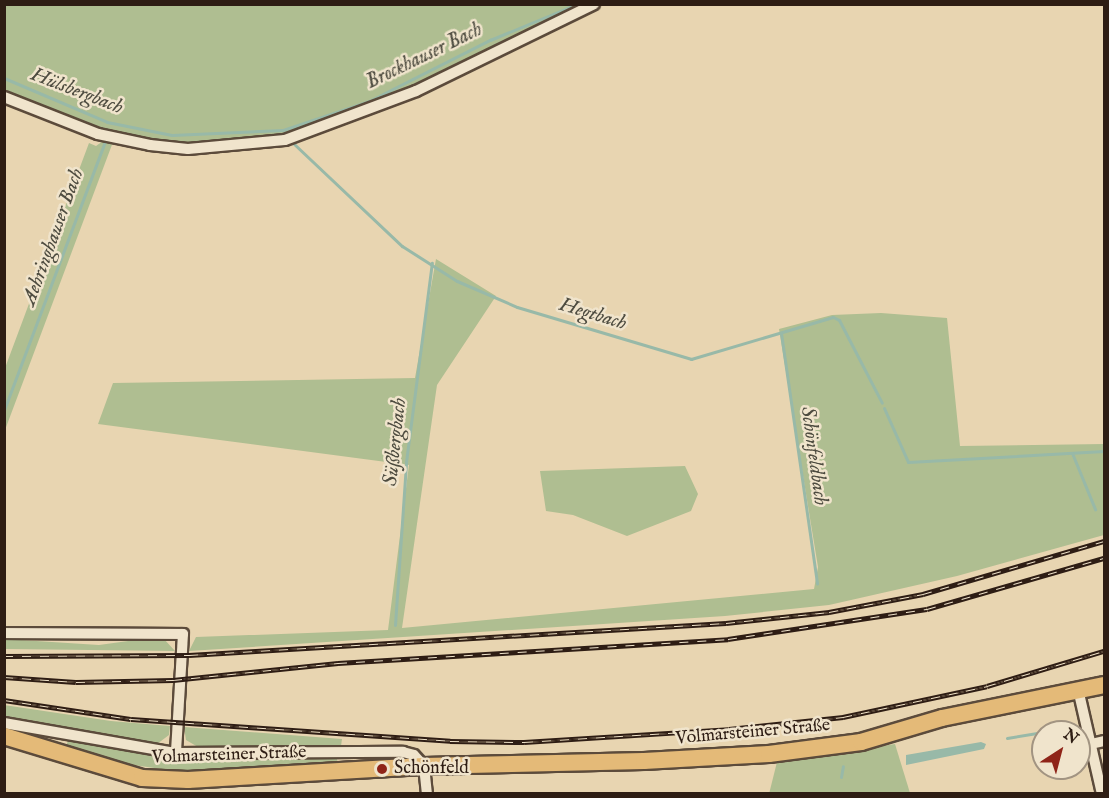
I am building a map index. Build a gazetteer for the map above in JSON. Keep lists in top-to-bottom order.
{
  "streets": {
    "main road": ["Volmarsteiner Straße"]
  },
  "water": [
    "Brockhauser Bach",
    "Hülsbergbach",
    "Aehringhauser Bach",
    "Hegtbach",
    "Süßbergbach",
    "Schönfeldbach"
  ],
  "places": ["Schönfeld"],
  "north": "top right"
}
